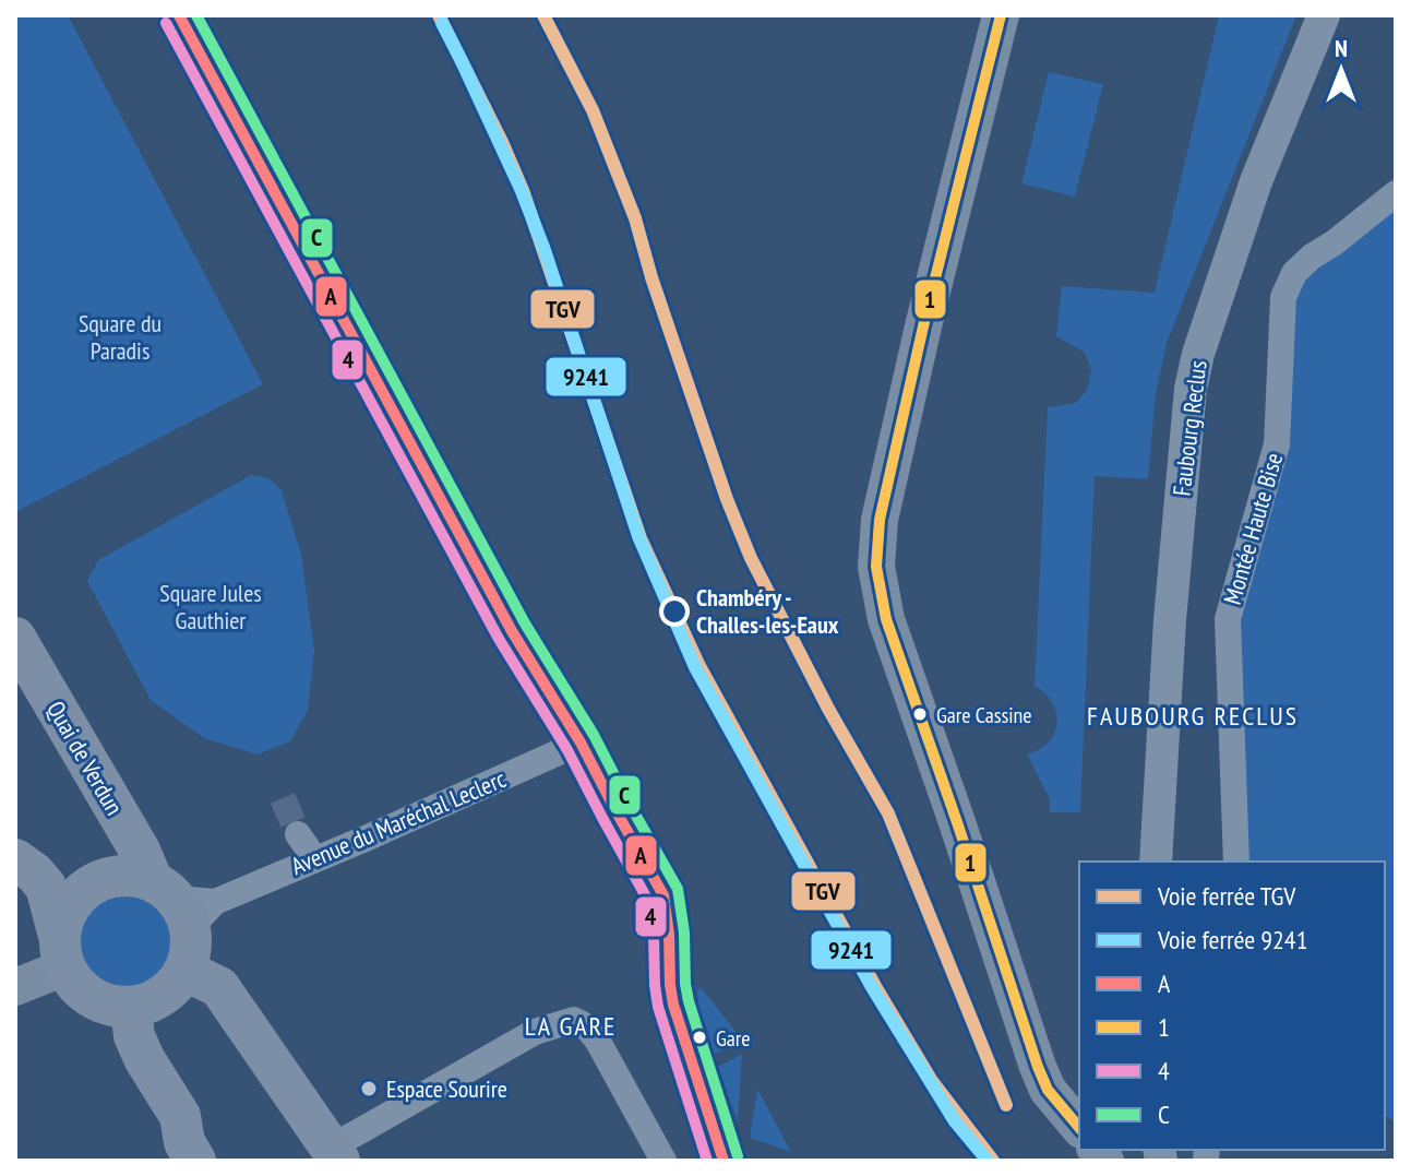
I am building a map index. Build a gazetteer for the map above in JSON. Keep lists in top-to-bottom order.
{
  "streets": {
    "main road": ["Quai de Verdun"],
    "street": ["Faubourg Reclus", "Montée Haute Bise", "Avenue du Maréchal Leclerc"]
  },
  "crossings": [
    ["Quai de Verdun", "Avenue du Maréchal Leclerc"]
  ],
  "districts": ["FAUBOURG RECLUS", "LA GARE"],
  "parks": ["Square du Paradis", "Square Jules Gauthier"],
  "places": [
    "Chambéry - Challes-les-Eaux",
    "Gare Cassine",
    "Gare",
    "Espace Sourire"
  ],
  "lines": [
    "rail line TGV",
    "transit line A",
    "transit line 1",
    "transit line C",
    "rail line 9241",
    "transit line 4"
  ],
  "legend": [
    "Voie ferrée TGV",
    "Voie ferrée 9241",
    "A",
    "1",
    "4",
    "C"
  ],
  "north": "top"
}
